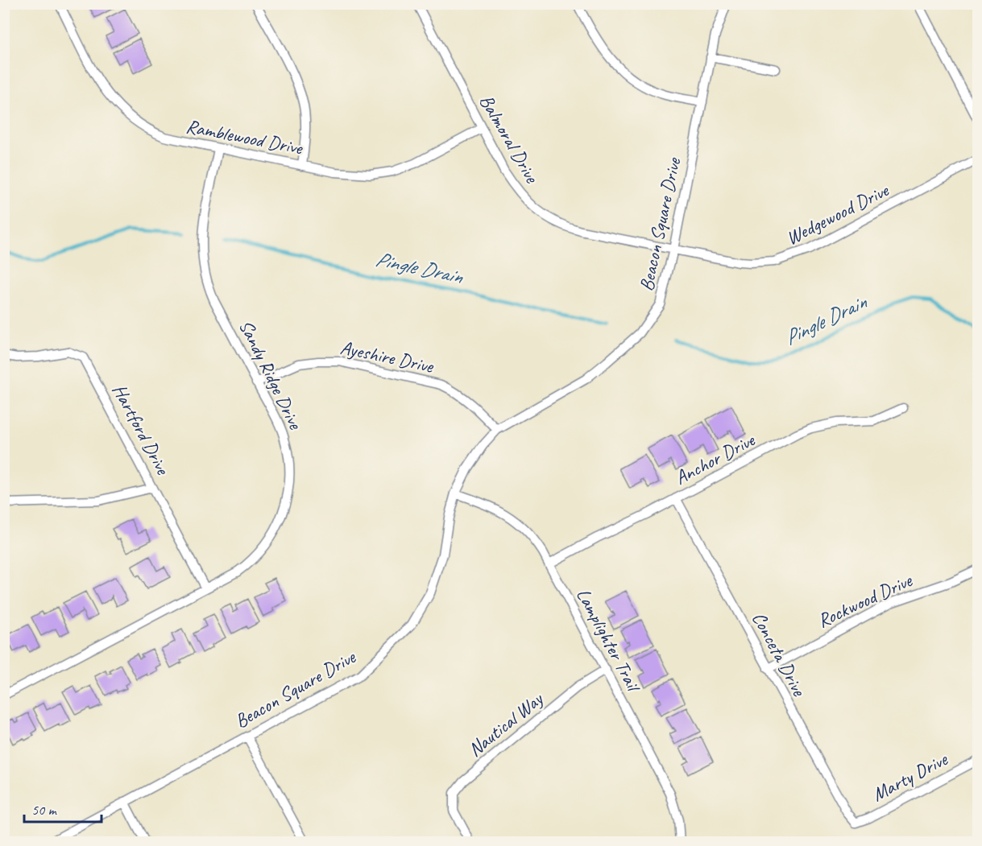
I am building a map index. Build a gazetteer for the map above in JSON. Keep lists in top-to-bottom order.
{
  "streets": {
    "street": [
      "Ramblewood Drive",
      "Balmoral Drive",
      "Wedgewood Drive",
      "Beacon Square Drive",
      "Ayeshire Drive",
      "Sandy Ridge Drive",
      "Hartford Drive",
      "Anchor Drive",
      "Rockwood Drive",
      "Lamplighter Trail",
      "Conceta Drive",
      "Nautical Way",
      "Marty Drive"
    ]
  },
  "crossings": [
    ["Ramblewood Drive", "Balmoral Drive"],
    ["Ramblewood Drive", "Sandy Ridge Drive"],
    ["Balmoral Drive", "Wedgewood Drive"],
    ["Balmoral Drive", "Beacon Square Drive"],
    ["Wedgewood Drive", "Beacon Square Drive"],
    ["Beacon Square Drive", "Ayeshire Drive"],
    ["Beacon Square Drive", "Lamplighter Trail"],
    ["Ayeshire Drive", "Sandy Ridge Drive"],
    ["Sandy Ridge Drive", "Hartford Drive"],
    ["Anchor Drive", "Lamplighter Trail"],
    ["Anchor Drive", "Conceta Drive"],
    ["Rockwood Drive", "Conceta Drive"],
    ["Lamplighter Trail", "Nautical Way"],
    ["Conceta Drive", "Marty Drive"]
  ],
  "water": ["Pingle Drain"],
  "scale_bar": "50 m"
}
